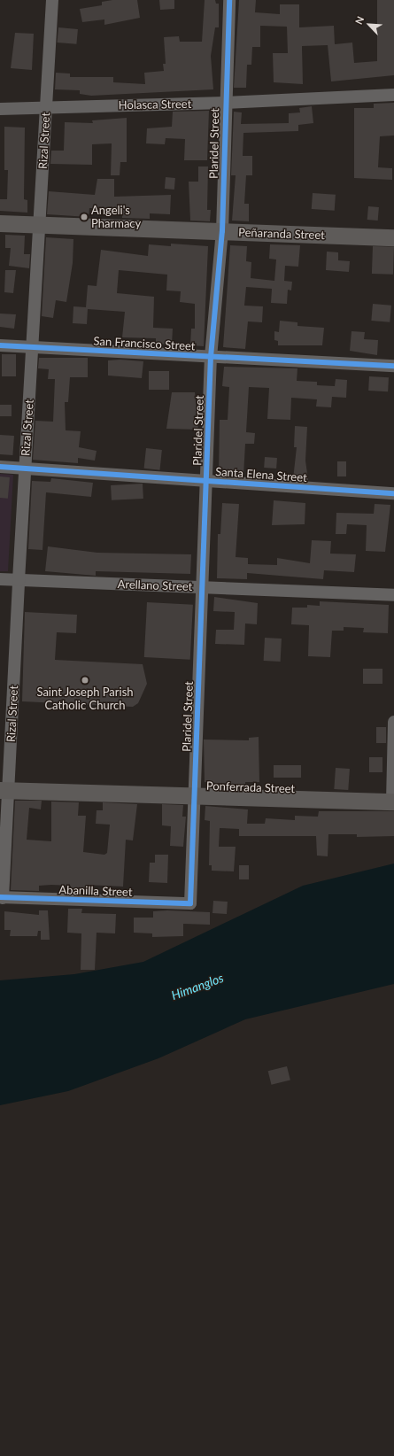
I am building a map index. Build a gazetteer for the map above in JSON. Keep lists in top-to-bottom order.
{
  "streets": {
    "street": [
      "Holasca Street",
      "Rizal Street",
      "Plaridel Street",
      "Peñaranda Street",
      "San Francisco Street",
      "Santa Elena Street",
      "Arellano Street",
      "Ponferrada Street",
      "Abanilla Street"
    ]
  },
  "crossings": [
    ["Holasca Street", "Rizal Street"],
    ["Holasca Street", "Plaridel Street"],
    ["Rizal Street", "Peñaranda Street"],
    ["Rizal Street", "San Francisco Street"],
    ["Rizal Street", "Santa Elena Street"],
    ["Rizal Street", "Arellano Street"],
    ["Rizal Street", "Ponferrada Street"],
    ["Rizal Street", "Abanilla Street"],
    ["Plaridel Street", "Peñaranda Street"],
    ["Plaridel Street", "San Francisco Street"],
    ["Plaridel Street", "Santa Elena Street"],
    ["Plaridel Street", "Arellano Street"],
    ["Plaridel Street", "Ponferrada Street"],
    ["Plaridel Street", "Abanilla Street"]
  ],
  "water": ["Himanglos"],
  "places": ["Angeli's Pharmacy", "Saint Joseph Parish Catholic Church"],
  "north": "top left"
}
